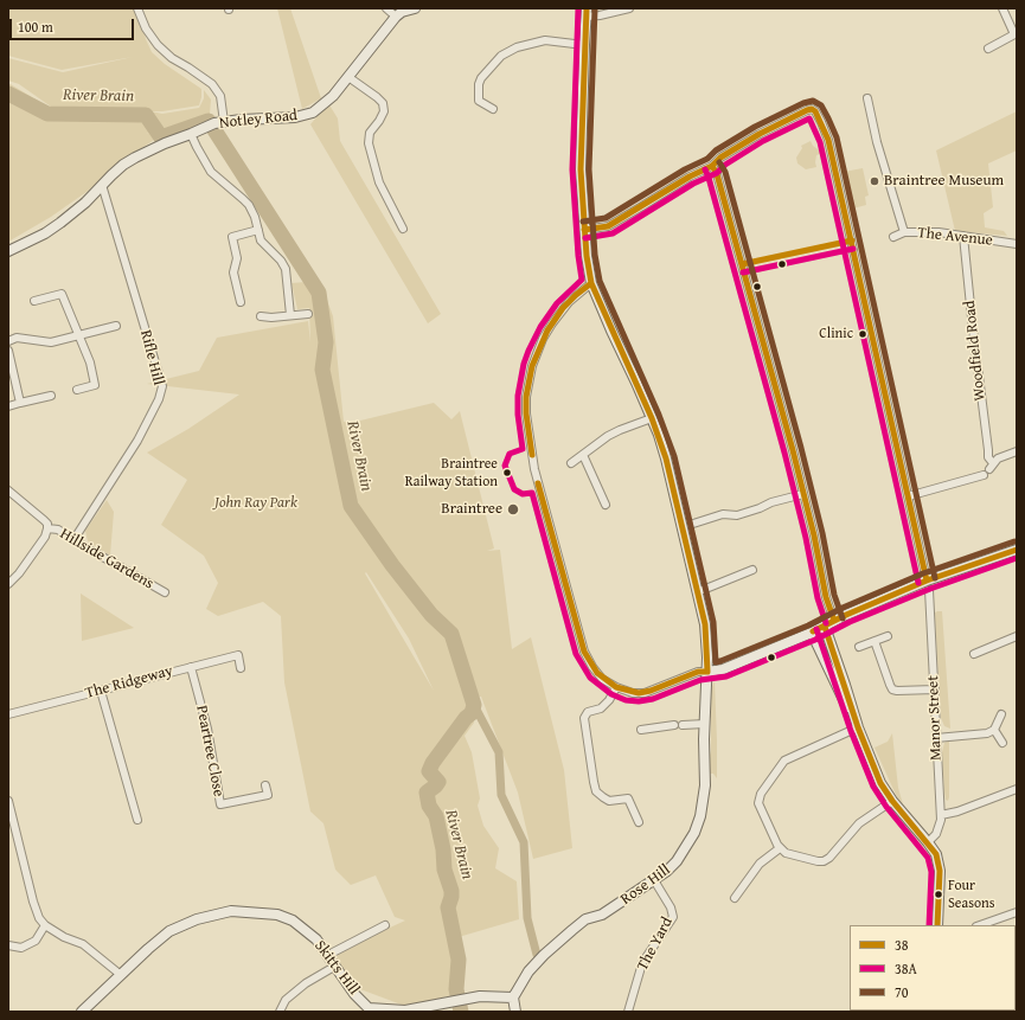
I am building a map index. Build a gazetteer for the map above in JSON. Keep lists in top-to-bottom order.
{
  "streets": {
    "main road": ["Notley Road", "Rose Hill", "Skitts Hill"],
    "street": [
      "The Avenue",
      "Woodfield Road",
      "Rifle Hill",
      "Hillside Gardens",
      "The Ridgeway",
      "Manor Street",
      "Peartree Close",
      "The Yard"
    ]
  },
  "crossings": [
    ["Notley Road", "Rifle Hill"],
    ["The Avenue", "Woodfield Road"],
    ["Rifle Hill", "Hillside Gardens"],
    ["The Ridgeway", "Peartree Close"],
    ["Rose Hill", "The Yard"],
    ["Rose Hill", "Skitts Hill"]
  ],
  "water": ["River Brain"],
  "parks": ["John Ray Park"],
  "places": [
    "Braintree Museum",
    "Clinic",
    "Braintree Railway Station",
    "Braintree",
    "Four Seasons"
  ],
  "lines": ["transit line 38", "transit line 38A", "transit line 70"],
  "legend": ["38", "38A", "70"],
  "scale_bar": "100 m"
}
